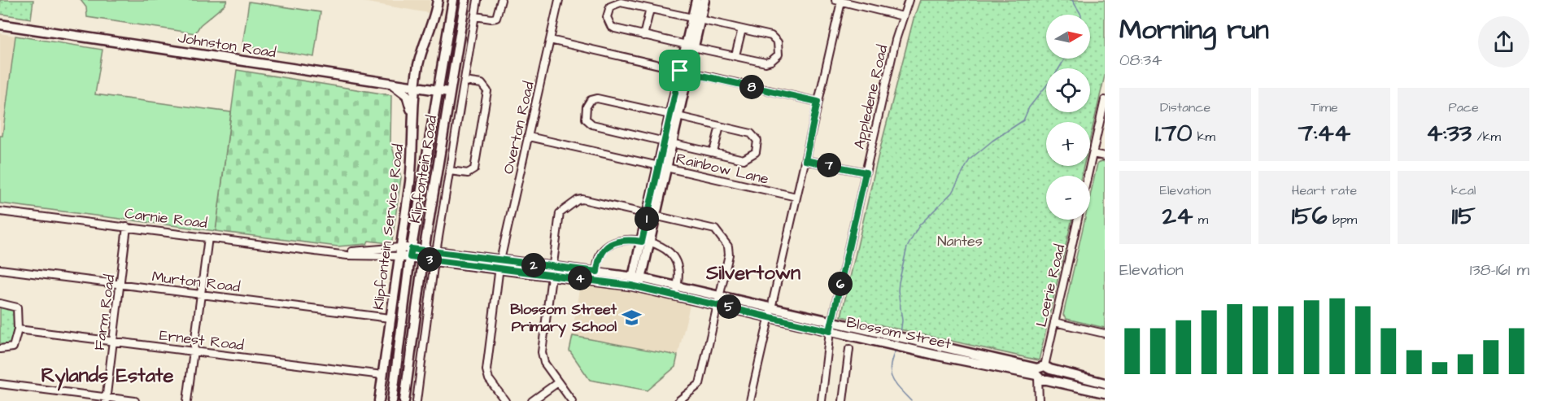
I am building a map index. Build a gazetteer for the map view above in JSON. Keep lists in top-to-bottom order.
{
  "streets": {
    "street": [
      "Johnston Road",
      "Appledene Road",
      "Overton Road",
      "Rainbow Lane",
      "Klipfontein Road",
      "Carnie Road",
      "Klipfontein Service Road",
      "Murton Road",
      "Loerie Road",
      "Farm Road",
      "Blossom Street",
      "Ernest Road"
    ]
  },
  "crossings": [
    ["Johnston Road", "Klipfontein Road"],
    ["Johnston Road", "Klipfontein Service Road"],
    ["Appledene Road", "Blossom Street"],
    ["Overton Road", "Rainbow Lane"],
    ["Overton Road", "Blossom Street"],
    ["Klipfontein Road", "Carnie Road"],
    ["Klipfontein Road", "Blossom Street"],
    ["Carnie Road", "Klipfontein Service Road"],
    ["Carnie Road", "Farm Road"],
    ["Carnie Road", "Blossom Street"],
    ["Klipfontein Service Road", "Murton Road"],
    ["Klipfontein Service Road", "Ernest Road"],
    ["Murton Road", "Farm Road"],
    ["Loerie Road", "Blossom Street"],
    ["Farm Road", "Ernest Road"]
  ],
  "districts": ["Silvertown", "Rylands Estate"],
  "parks": ["Nantes"],
  "places": {
    "school or university": ["Blossom Street Primary School"]
  },
  "north": "right",
  "page": {
    "heading": ["Morning run", "08:34"],
    "map_buttons": ["+", "−"],
    "pins": [
      "8",
      "7",
      "1",
      "3",
      "2",
      "4",
      "6",
      "5"
    ],
    "stats": [
      ["Distance", "1.70 km"],
      ["Time", "7:44"],
      ["Pace", "4:33 /km"],
      ["Elevation", "24 m"],
      ["Heart rate", "156 bpm"],
      ["kcal", "115"]
    ],
    "chart": ["Elevation", "138–161 m"]
  }
}
